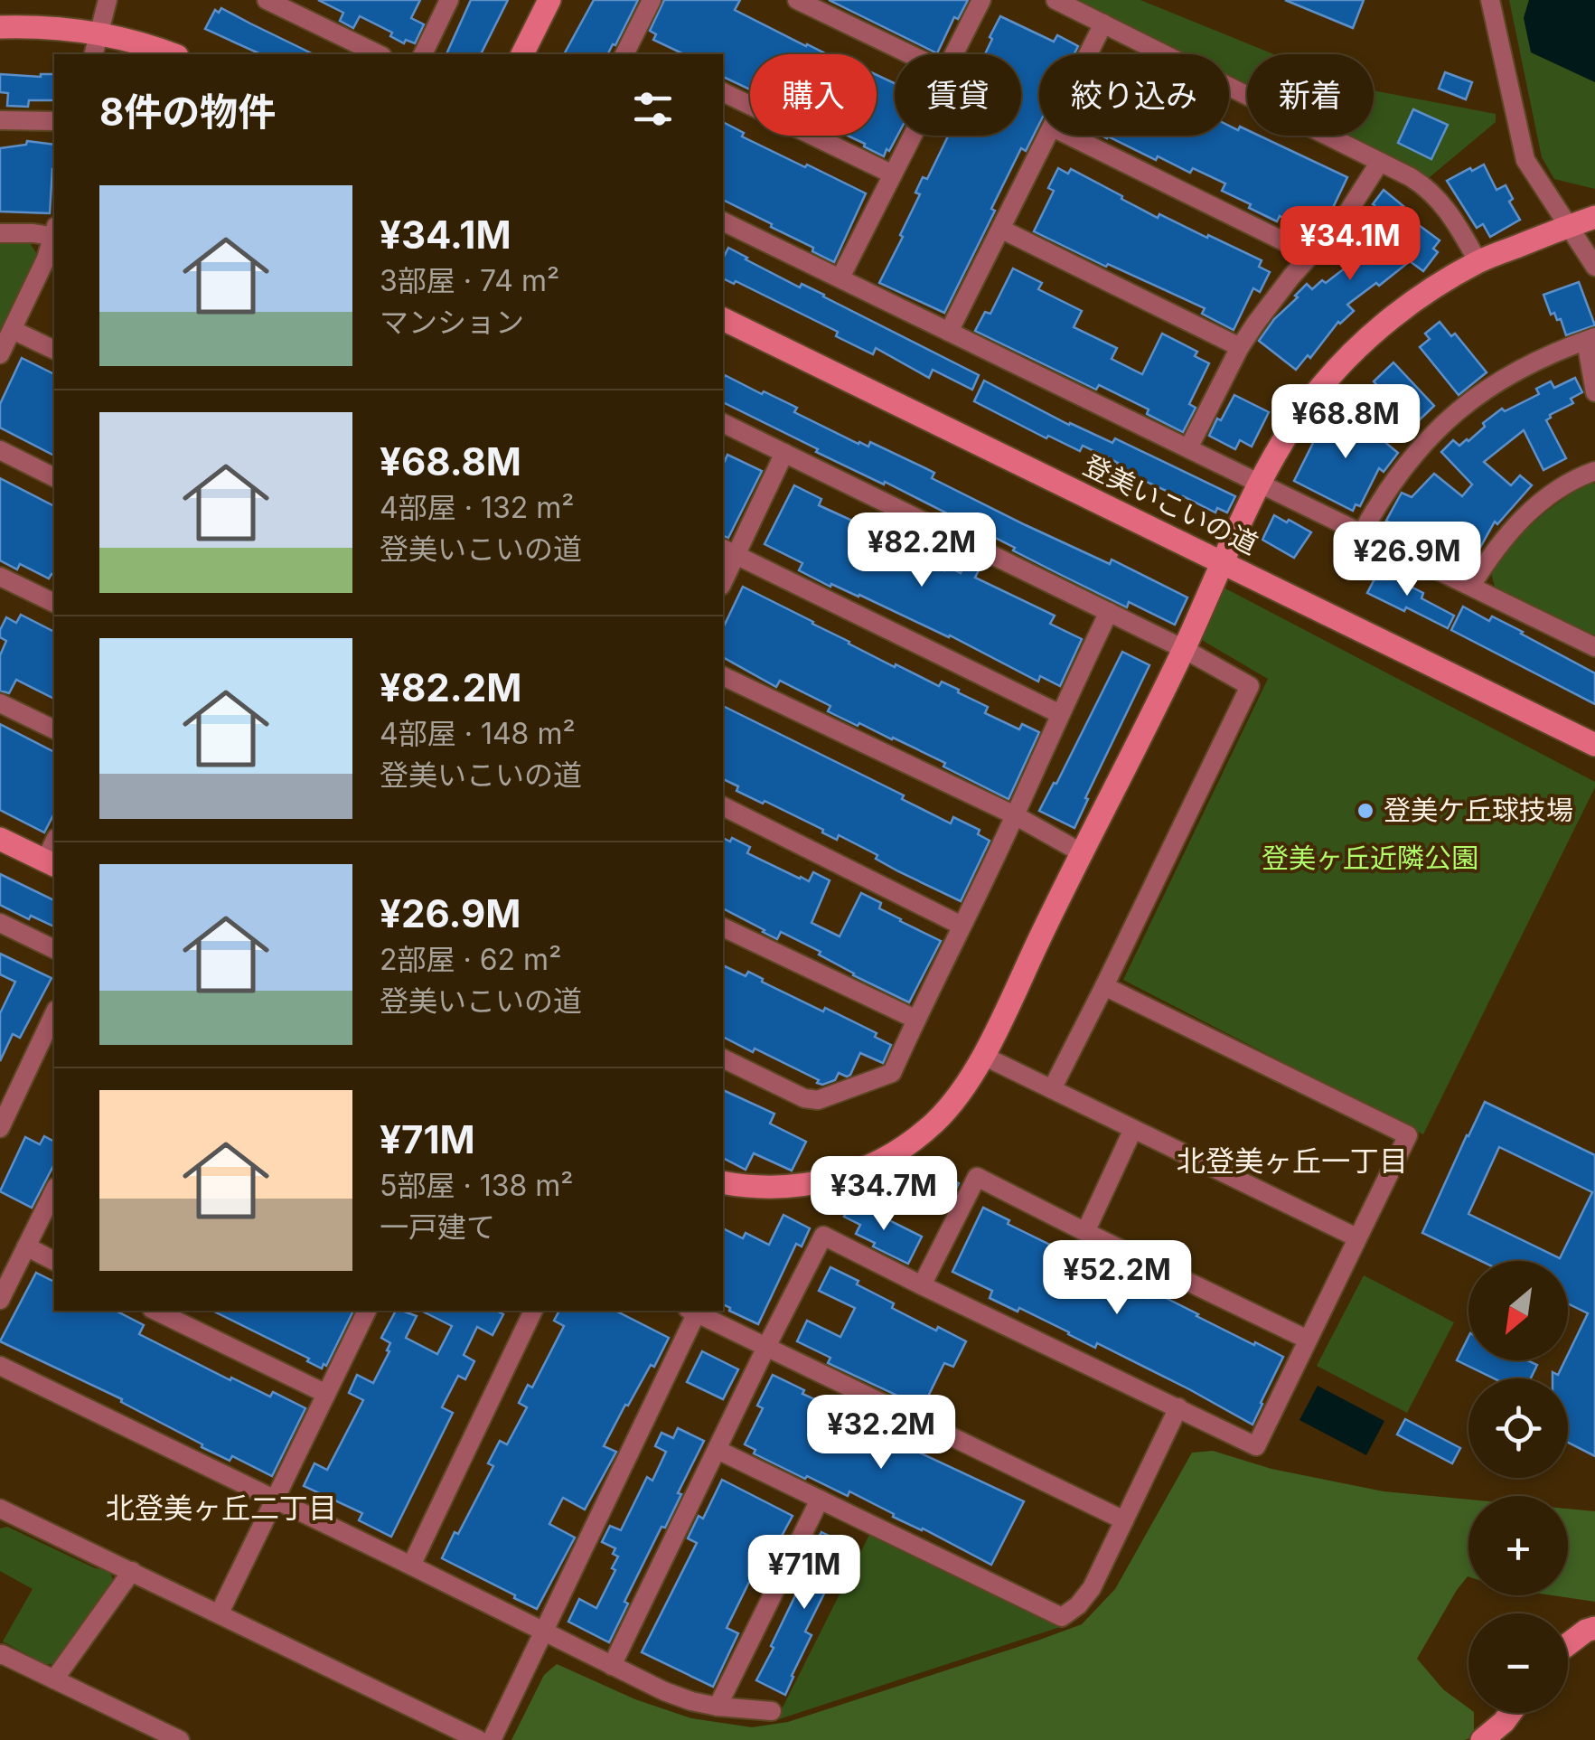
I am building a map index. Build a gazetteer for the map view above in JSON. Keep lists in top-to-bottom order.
{
  "streets": {
    "street": ["登美いこいの道"]
  },
  "districts": ["北登美ヶ丘一丁目", "北登美ヶ丘二丁目"],
  "parks": ["登美ヶ丘近隣公園"],
  "places": ["登美ケ丘球技場"],
  "north": "bottom left",
  "page": {
    "chip": [
      "購入",
      "賃貸",
      "絞り込み",
      "新着"
    ],
    "heading": "8件の物件",
    "list": [
      {
        "name": "¥34.1M",
        "note": "3部屋 · 74 m² · マンション"
      },
      {
        "name": "¥68.8M",
        "note": "4部屋 · 132 m² · 登美いこいの道"
      },
      {
        "name": "¥82.2M",
        "note": "4部屋 · 148 m² · 登美いこいの道"
      },
      {
        "name": "¥26.9M",
        "note": "2部屋 · 62 m² · 登美いこいの道"
      },
      {
        "name": "¥71M",
        "note": "5部屋 · 138 m² · 一戸建て"
      }
    ],
    "price": [
      "¥34.1M",
      "¥68.8M",
      "¥82.2M",
      "¥26.9M",
      "¥34.7M",
      "¥52.2M",
      "¥32.2M",
      "¥71M"
    ],
    "map_buttons": ["+", "−"]
  }
}
